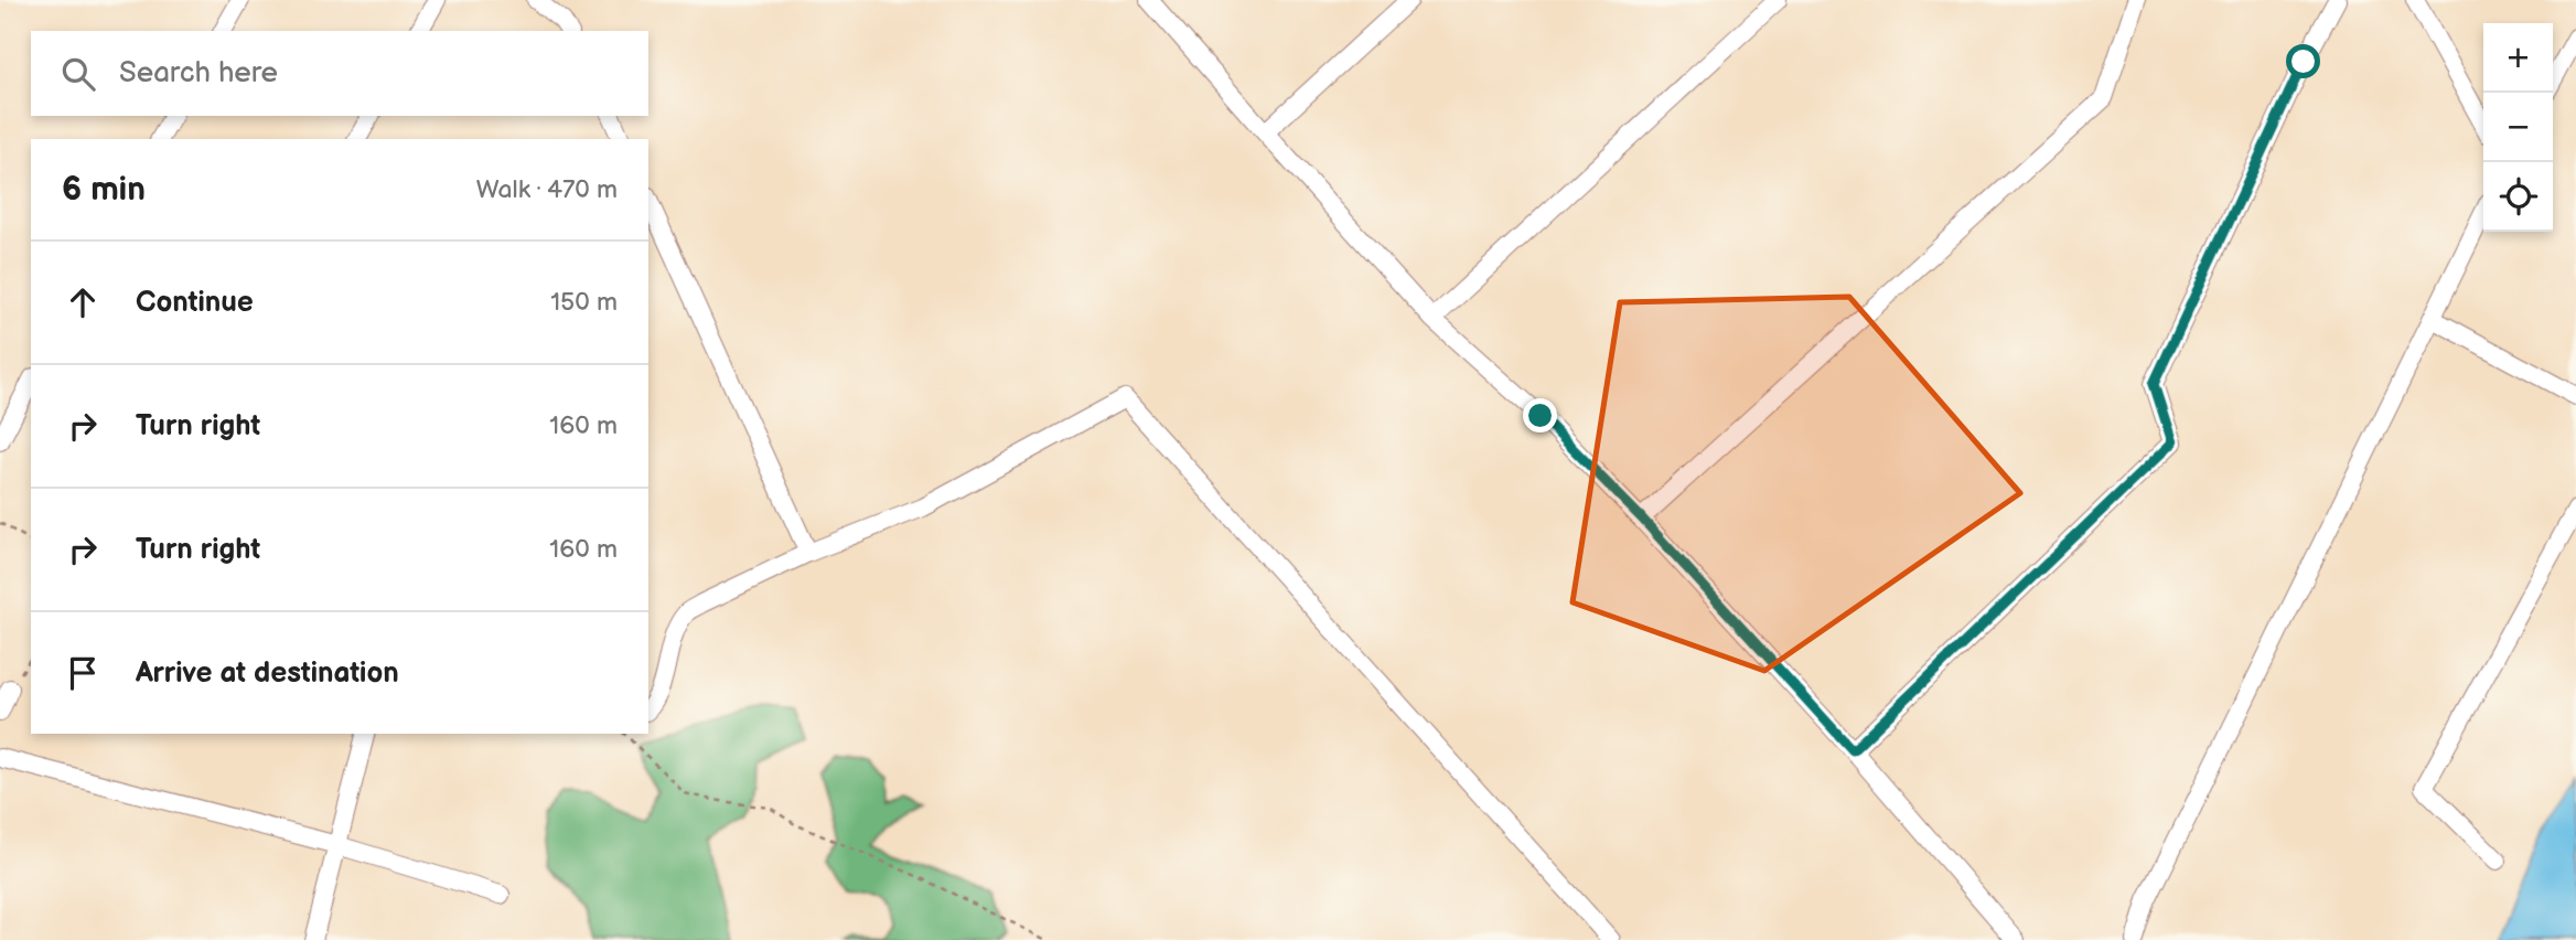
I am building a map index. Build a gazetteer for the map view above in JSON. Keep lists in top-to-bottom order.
{
  "page": {
    "map_buttons": ["+", "−"],
    "search": "Search here",
    "heading": ["6 min", "Walk · 470 m"],
    "list": [
      ["Continue", "150 m"],
      ["Turn right", "160 m"],
      ["Turn right", "160 m"],
      "Arrive at destination"
    ]
  }
}
